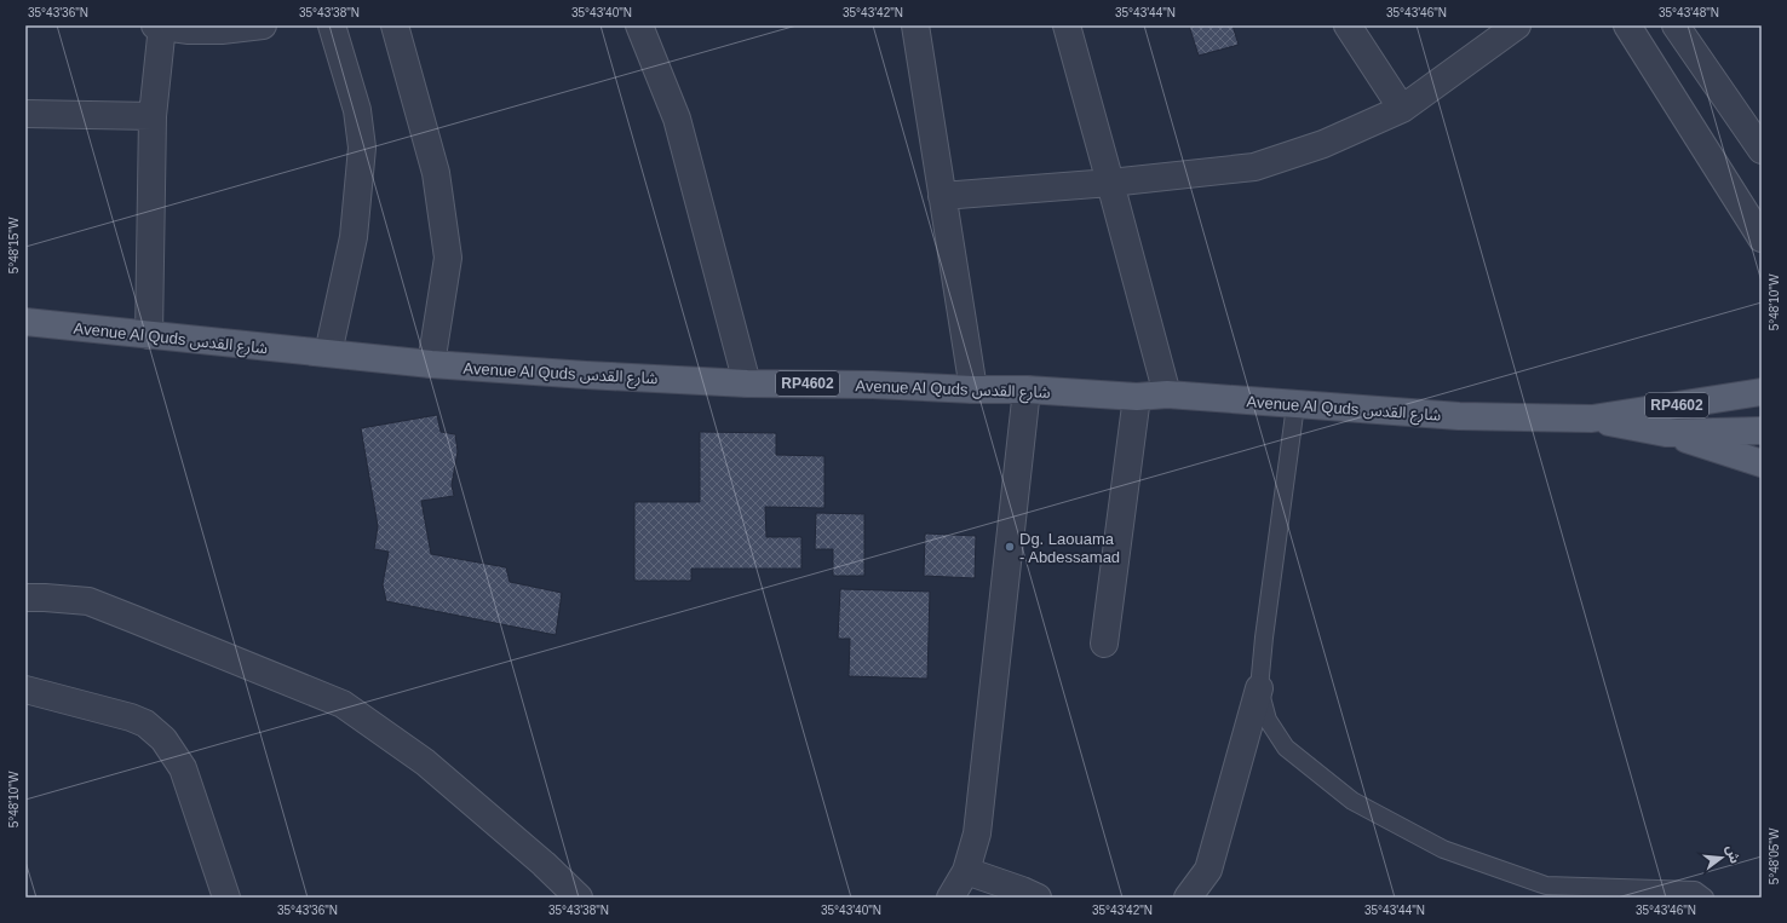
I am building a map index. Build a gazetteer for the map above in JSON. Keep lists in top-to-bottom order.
{
  "streets": {
    "main road": ["Avenue Al Quds شارع القدس", "RP4602"]
  },
  "places": ["Dg. Laouama - Abdessamad"],
  "north": "right",
  "coordinates": [
    "35°43'36\"N",
    "35°43'38\"N",
    "35°43'40\"N",
    "35°43'42\"N",
    "35°43'44\"N",
    "35°43'46\"N",
    "35°43'48\"N",
    "5°48'15\"W",
    "5°48'10\"W",
    "5°48'05\"W"
  ]
}
